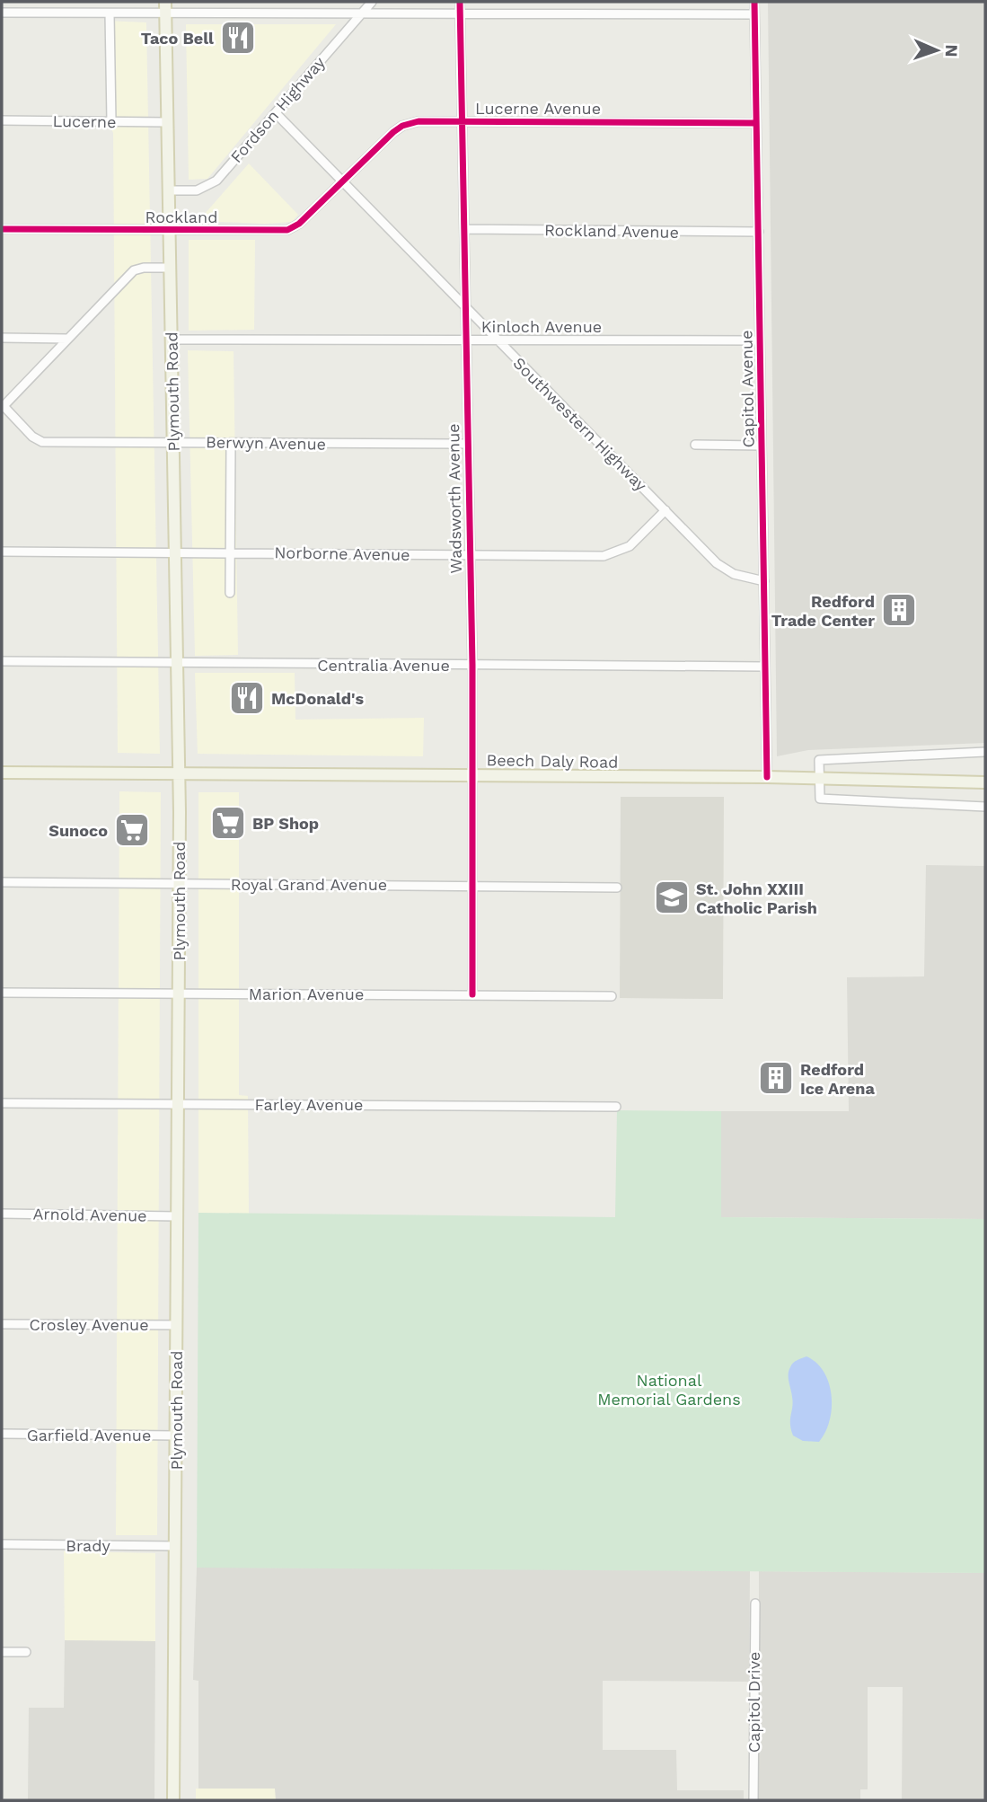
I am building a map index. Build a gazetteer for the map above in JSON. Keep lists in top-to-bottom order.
{
  "streets": {
    "main road": ["Plymouth Road", "Beech Daly Road"],
    "street": [
      "Lucerne Avenue",
      "Fordson Highway",
      "Lucerne",
      "Rockland",
      "Rockland Avenue",
      "Kinloch Avenue",
      "Capitol Avenue",
      "Southwestern Highway",
      "Berwyn Avenue",
      "Wadsworth Avenue",
      "Norborne Avenue",
      "Centralia Avenue",
      "Royal Grand Avenue",
      "Marion Avenue",
      "Farley Avenue",
      "Arnold Avenue",
      "Crosley Avenue",
      "Garfield Avenue",
      "Brady",
      "Capitol Drive"
    ]
  },
  "crossings": [
    ["Lucerne Avenue", "Rockland"],
    ["Lucerne Avenue", "Capitol Avenue"],
    ["Lucerne Avenue", "Southwestern Highway"],
    ["Lucerne Avenue", "Wadsworth Avenue"],
    ["Fordson Highway", "Plymouth Road"],
    ["Fordson Highway", "Southwestern Highway"],
    ["Lucerne", "Plymouth Road"],
    ["Rockland", "Plymouth Road"],
    ["Rockland", "Southwestern Highway"],
    ["Rockland Avenue", "Capitol Avenue"],
    ["Rockland Avenue", "Wadsworth Avenue"],
    ["Kinloch Avenue", "Capitol Avenue"],
    ["Kinloch Avenue", "Plymouth Road"],
    ["Kinloch Avenue", "Southwestern Highway"],
    ["Kinloch Avenue", "Wadsworth Avenue"],
    ["Capitol Avenue", "Southwestern Highway"],
    ["Capitol Avenue", "Centralia Avenue"],
    ["Capitol Avenue", "Beech Daly Road"],
    ["Plymouth Road", "Berwyn Avenue"],
    ["Plymouth Road", "Norborne Avenue"],
    ["Plymouth Road", "Centralia Avenue"],
    ["Plymouth Road", "Beech Daly Road"],
    ["Plymouth Road", "Royal Grand Avenue"],
    ["Plymouth Road", "Marion Avenue"],
    ["Plymouth Road", "Farley Avenue"],
    ["Plymouth Road", "Arnold Avenue"],
    ["Plymouth Road", "Crosley Avenue"],
    ["Plymouth Road", "Garfield Avenue"],
    ["Plymouth Road", "Brady"],
    ["Southwestern Highway", "Wadsworth Avenue"],
    ["Southwestern Highway", "Norborne Avenue"],
    ["Berwyn Avenue", "Wadsworth Avenue"],
    ["Wadsworth Avenue", "Norborne Avenue"],
    ["Wadsworth Avenue", "Centralia Avenue"],
    ["Wadsworth Avenue", "Beech Daly Road"],
    ["Wadsworth Avenue", "Royal Grand Avenue"],
    ["Wadsworth Avenue", "Marion Avenue"]
  ],
  "parks": ["National Memorial Gardens"],
  "places": {
    "restaurant": ["Taco Bell", "McDonald's"],
    "building": ["Redford Trade Center", "Redford Ice Arena"],
    "supermarket": ["BP Shop", "Sunoco"],
    "school or university": ["St. John XXIII Catholic Parish"]
  },
  "north": "right"
}
